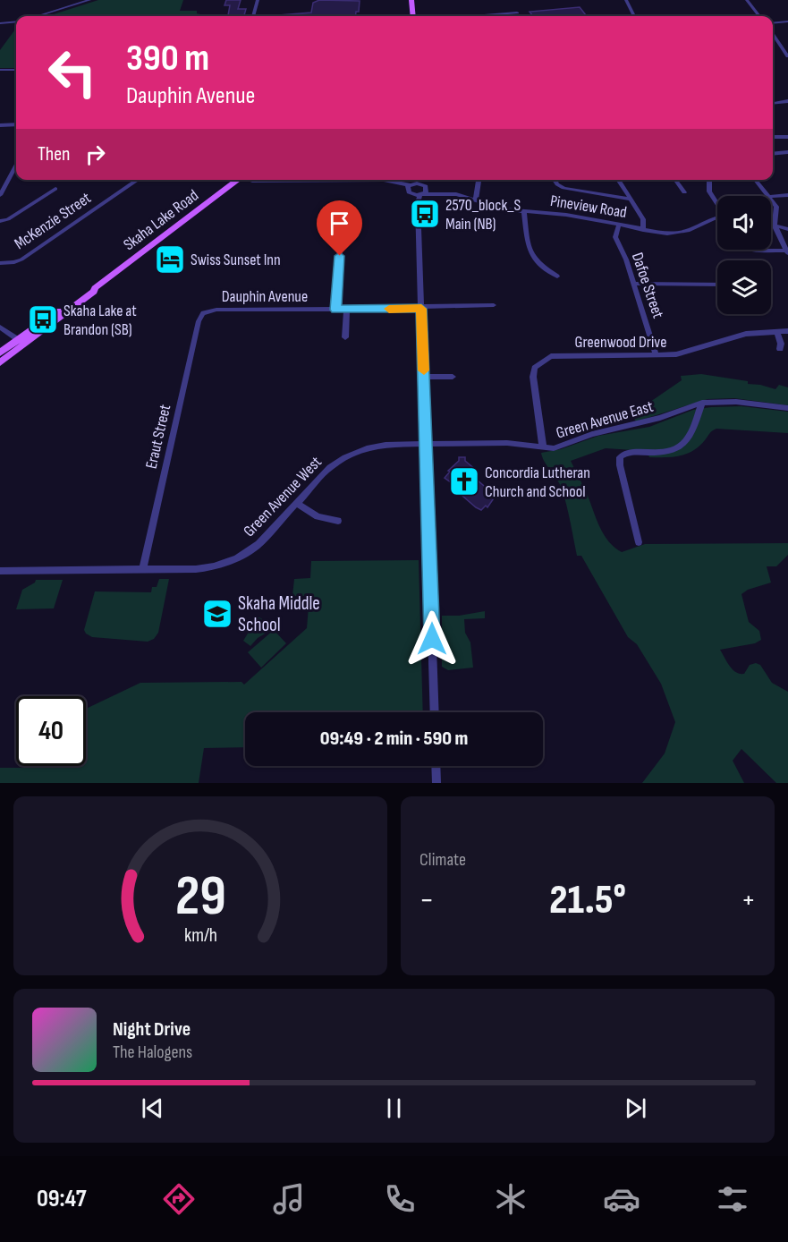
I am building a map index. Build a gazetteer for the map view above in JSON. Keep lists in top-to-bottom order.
{
  "streets": {
    "main road": ["Skaha Lake Road"],
    "street": [
      "Pineview Road",
      "McKenzie Street",
      "Dafoe Street",
      "Dauphin Avenue",
      "Greenwood Drive",
      "Green Avenue East",
      "Eraut Street",
      "Green Avenue West"
    ]
  },
  "crossings": [
    ["Pineview Road", "Dafoe Street"],
    ["Dafoe Street", "Greenwood Drive"],
    ["Dauphin Avenue", "Eraut Street"],
    ["Greenwood Drive", "Green Avenue East"],
    ["Green Avenue East", "Green Avenue West"],
    ["Eraut Street", "Green Avenue West"]
  ],
  "places": {
    "bus stop": ["2570_block_S Main (NB)", "Skaha Lake at Brandon (SB)"],
    "hotel": ["Swiss Sunset Inn"],
    "church": ["Concordia Lutheran Church and School"],
    "school or university": ["Skaha Middle School"]
  },
  "page": {
    "turn": ["390 m", "Dauphin Avenue"],
    "then": "Then",
    "limit": "40",
    "trip": "09:49 · 2 min · 590 m",
    "tile": "Climate",
    "heat": ["−", "21.5°", "+"],
    "song": ["Night Drive", "The Halogens"],
    "tabs": "09:47",
    "gauge": ["29", "km/h"]
  }
}
